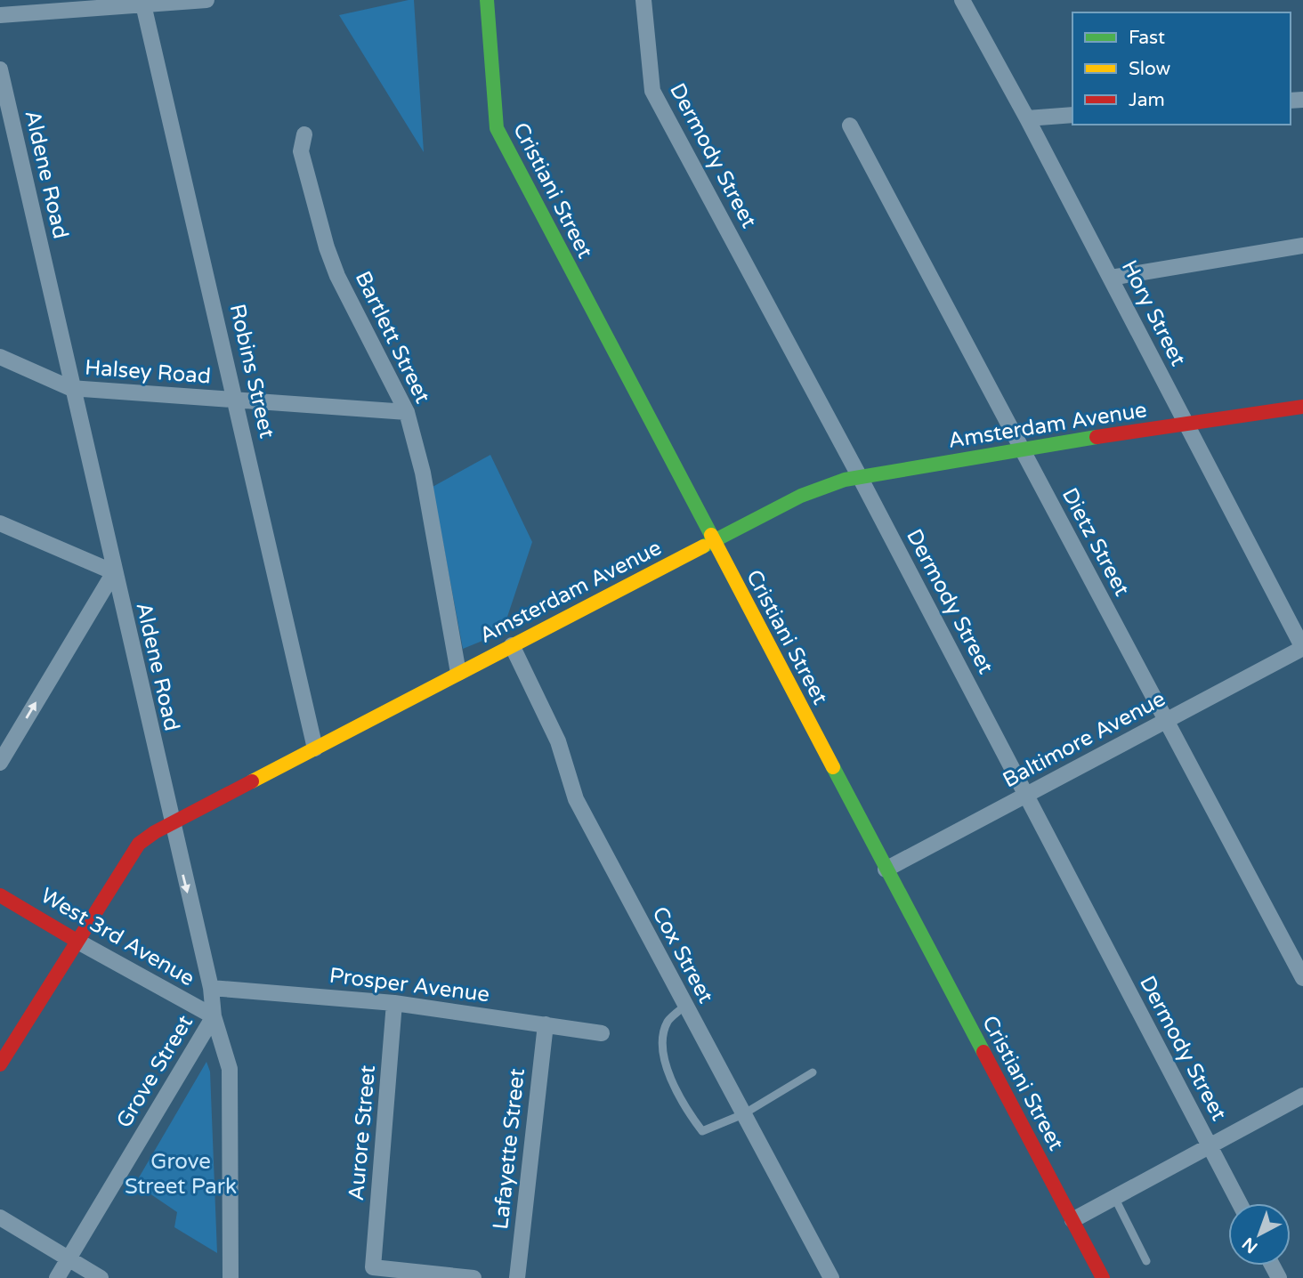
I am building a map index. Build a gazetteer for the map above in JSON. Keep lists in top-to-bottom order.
{
  "streets": {
    "main road": ["Cristiani Street", "Amsterdam Avenue", "West 3rd Avenue"],
    "street": [
      "Dermody Street",
      "Aldene Road",
      "Hory Street",
      "Bartlett Street",
      "Robins Street",
      "Halsey Road",
      "Dietz Street",
      "Baltimore Avenue",
      "Cox Street",
      "Prosper Avenue",
      "Grove Street",
      "Aurore Street",
      "Lafayette Street"
    ]
  },
  "crossings": [
    ["Dermody Street", "Amsterdam Avenue"],
    ["Dermody Street", "Baltimore Avenue"],
    ["Aldene Road", "Halsey Road"],
    ["Aldene Road", "Amsterdam Avenue"],
    ["Aldene Road", "West 3rd Avenue"],
    ["Aldene Road", "Prosper Avenue"],
    ["Aldene Road", "Grove Street"],
    ["Cristiani Street", "Amsterdam Avenue"],
    ["Cristiani Street", "Baltimore Avenue"],
    ["Hory Street", "Amsterdam Avenue"],
    ["Hory Street", "Baltimore Avenue"],
    ["Bartlett Street", "Halsey Road"],
    ["Bartlett Street", "Amsterdam Avenue"],
    ["Robins Street", "Halsey Road"],
    ["Robins Street", "Amsterdam Avenue"],
    ["Amsterdam Avenue", "Dietz Street"],
    ["Amsterdam Avenue", "West 3rd Avenue"],
    ["Amsterdam Avenue", "Cox Street"],
    ["Dietz Street", "Baltimore Avenue"],
    ["West 3rd Avenue", "Grove Street"],
    ["Prosper Avenue", "Aurore Street"],
    ["Prosper Avenue", "Lafayette Street"]
  ],
  "parks": ["Grove Street Park"],
  "legend": ["Fast", "Slow", "Jam"],
  "north": "bottom left"
}
